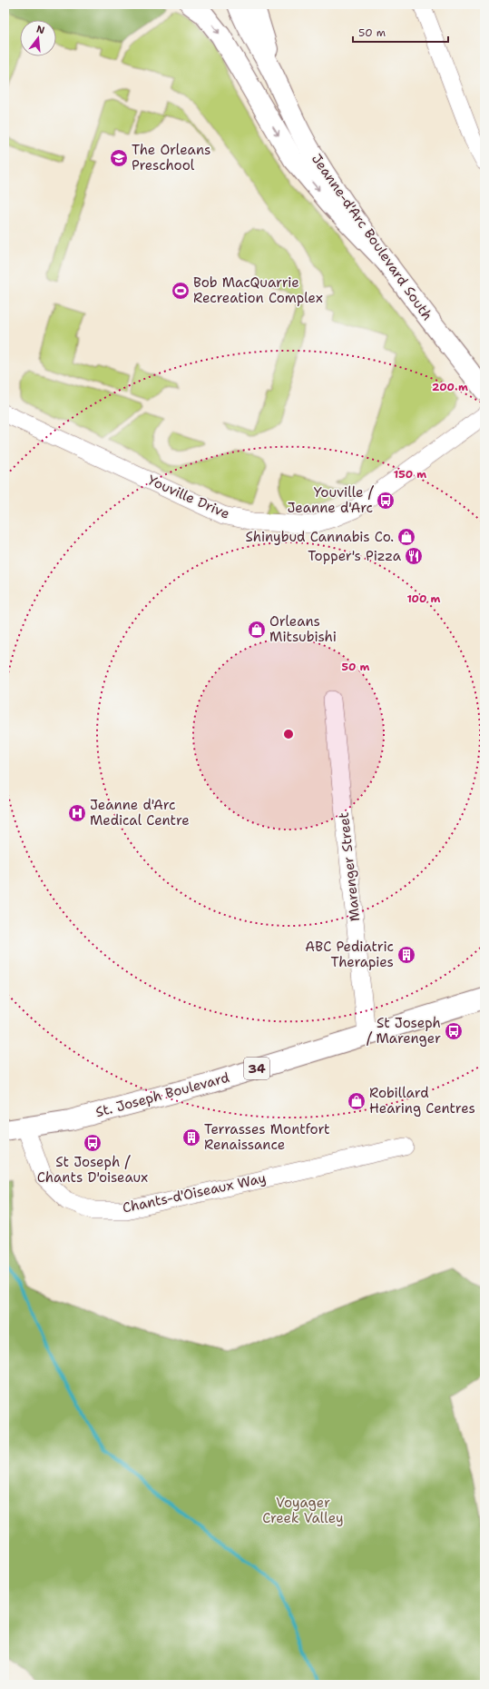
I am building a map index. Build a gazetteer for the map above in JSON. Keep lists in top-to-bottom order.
{
  "streets": {
    "main road": ["Jeanne-d'Arc Boulevard South", "34", "St. Joseph Boulevard"],
    "street": ["Youville Drive", "Marenger Street", "Chants-d'Oiseaux Way"]
  },
  "crossings": [
    ["Marenger Street", "St. Joseph Boulevard"],
    ["St. Joseph Boulevard", "Chants-d'Oiseaux Way"]
  ],
  "parks": ["Voyager Creek Valley"],
  "places": {
    "school or university": ["The Orleans Preschool"],
    "sports": ["Bob MacQuarrie Recreation Complex"],
    "bus stop": ["Youville / Jeanne d'Arc", "St Joseph / Marenger", "St Joseph / Chants D'oiseaux"],
    "shop": ["Shinybud Cannabis Co.", "Orleans Mitsubishi", "Robillard Hearing Centres"],
    "restaurant": ["Topper's Pizza"],
    "hospital": ["Jeanne d'Arc Medical Centre"],
    "building": ["ABC Pediatric Therapies", "Terrasses Montfort Renaissance"]
  },
  "scale_bar": "50 m",
  "north": "top",
  "rings": [
    "200 m",
    "150 m",
    "100 m",
    "50 m"
  ]
}
